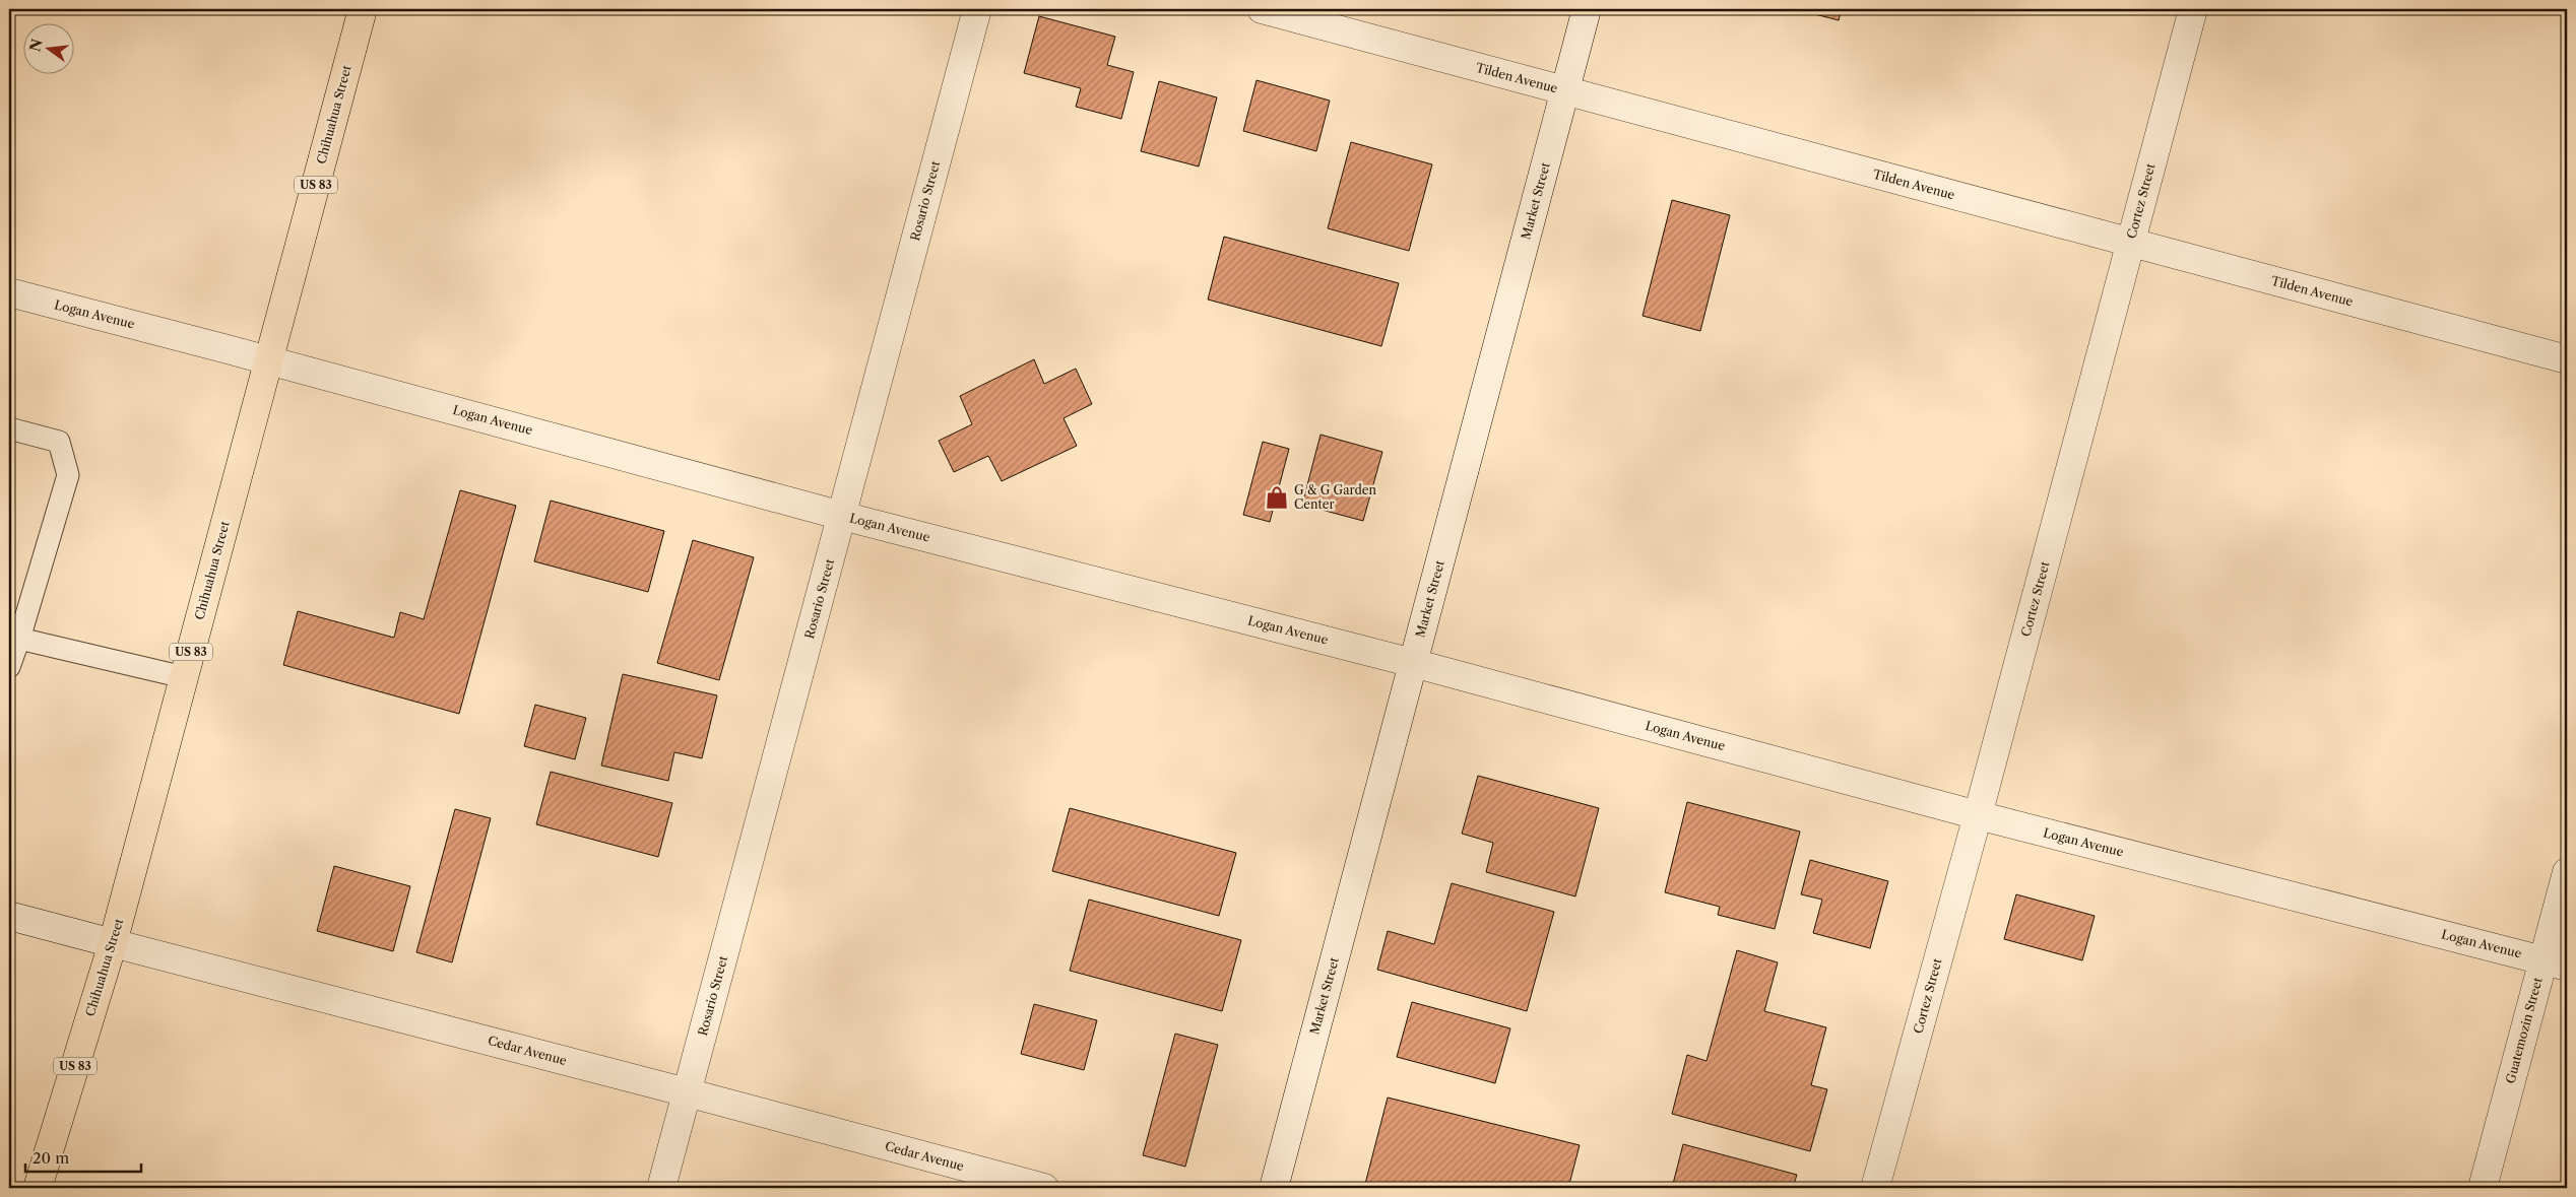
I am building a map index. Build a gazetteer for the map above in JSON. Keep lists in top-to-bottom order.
{
  "streets": {
    "main road": ["Chihuahua Street", "US 83"],
    "street": [
      "Tilden Avenue",
      "Rosario Street",
      "Market Street",
      "Cortez Street",
      "Logan Avenue",
      "Guatemozin Street",
      "Cedar Avenue"
    ]
  },
  "crossings": [
    ["Tilden Avenue", "Market Street"],
    ["Tilden Avenue", "Cortez Street"],
    ["Chihuahua Street", "Logan Avenue"],
    ["Chihuahua Street", "Cedar Avenue"],
    ["Rosario Street", "Logan Avenue"],
    ["Rosario Street", "Cedar Avenue"],
    ["Market Street", "Logan Avenue"],
    ["Cortez Street", "Logan Avenue"],
    ["Logan Avenue", "Guatemozin Street"]
  ],
  "places": {
    "shop": ["G & G Garden Center"]
  },
  "scale_bar": "20 m",
  "north": "left"
}
